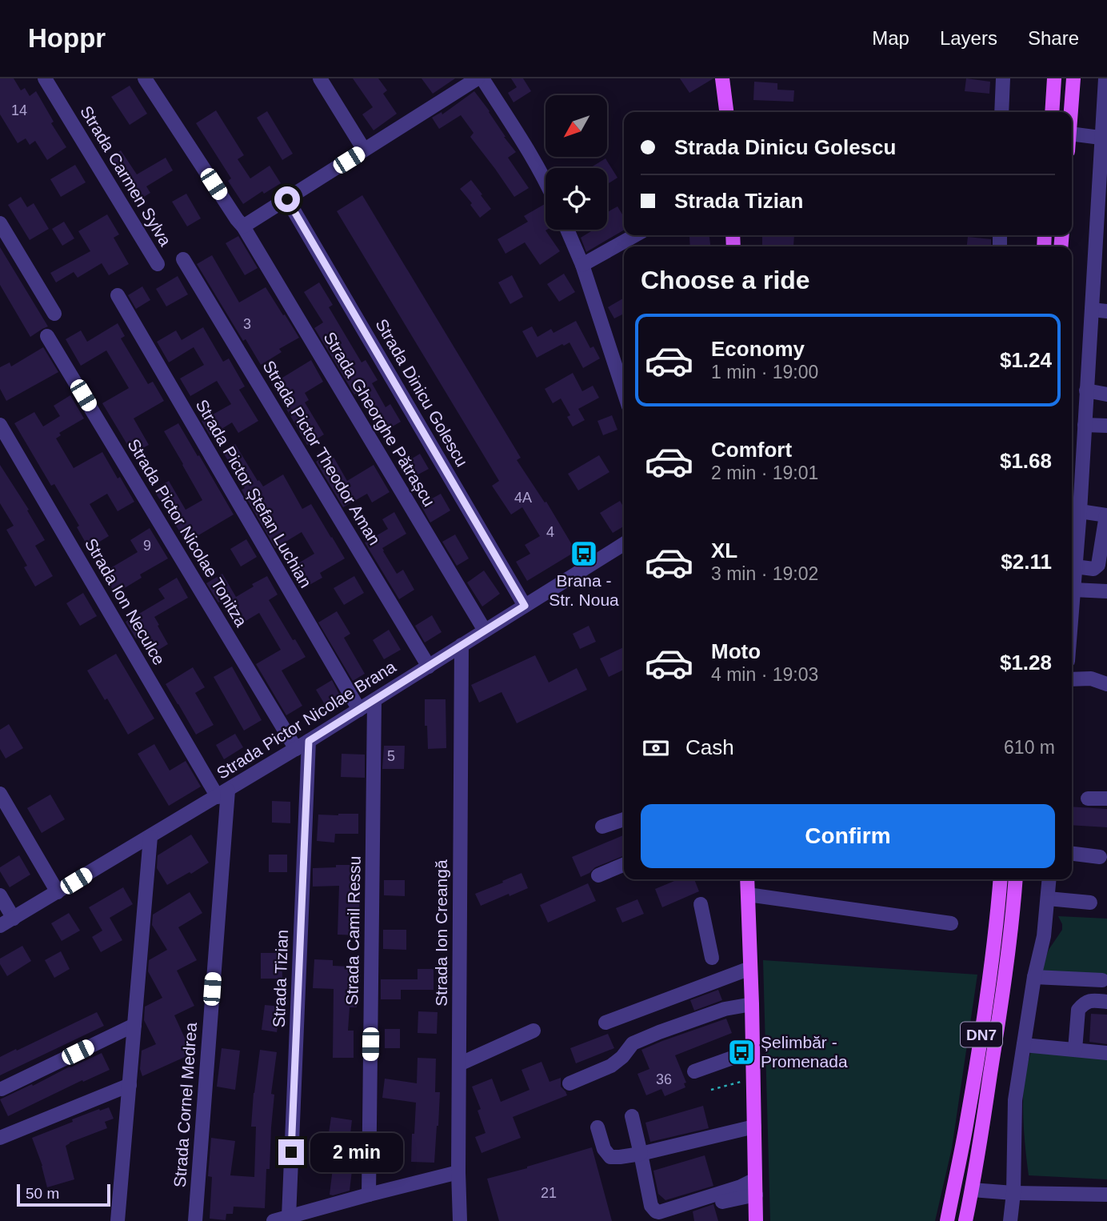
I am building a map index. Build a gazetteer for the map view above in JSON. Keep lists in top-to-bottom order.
{
  "streets": {
    "main road": ["DN7"],
    "street": [
      "Strada Carmen Sylva",
      "Strada Dinicu Golescu",
      "Strada Gheorghe Pătrașcu",
      "Strada Pictor Theodor Aman",
      "Strada Pictor Ștefan Luchian",
      "Strada Pictor Nicolae Tonitza",
      "Strada Ion Neculce",
      "Strada Pictor Nicolae Brana",
      "Strada Camil Ressu",
      "Strada Ion Creangă",
      "Strada Tizian",
      "Strada Cornel Medrea"
    ]
  },
  "crossings": [
    ["Strada Dinicu Golescu", "Strada Pictor Nicolae Brana"],
    ["Strada Gheorghe Pătrașcu", "Strada Pictor Nicolae Brana"],
    ["Strada Pictor Theodor Aman", "Strada Pictor Nicolae Brana"],
    ["Strada Pictor Ștefan Luchian", "Strada Pictor Nicolae Brana"],
    ["Strada Pictor Nicolae Tonitza", "Strada Pictor Nicolae Brana"],
    ["Strada Pictor Nicolae Tonitza", "Strada Tizian"],
    ["Strada Ion Neculce", "Strada Pictor Nicolae Brana"],
    ["Strada Ion Neculce", "Strada Cornel Medrea"],
    ["Strada Pictor Nicolae Brana", "Strada Camil Ressu"],
    ["Strada Pictor Nicolae Brana", "Strada Ion Creangă"],
    ["Strada Pictor Nicolae Brana", "Strada Tizian"],
    ["Strada Pictor Nicolae Brana", "Strada Cornel Medrea"]
  ],
  "places": {
    "bus stop": ["Brana - Str. Noua", "Șelimbăr - Promenada"]
  },
  "house_numbers": [
    "14",
    "3",
    "4A",
    "4",
    "9",
    "5",
    "36",
    "21"
  ],
  "scale_bar": "50 m",
  "north": "bottom left",
  "page": {
    "header": "Hoppr",
    "nav": ["Map", "Layers", "Share"],
    "banner": ["Strada Dinicu Golescu", "Strada Tizian"],
    "heading": "Choose a ride",
    "list": [
      {
        "name": "Economy",
        "note": "1 min · 19:00",
        "value": "$1.24"
      },
      {
        "name": "Comfort",
        "note": "2 min · 19:01",
        "value": "$1.68"
      },
      {
        "name": "XL",
        "note": "3 min · 19:02",
        "value": "$2.11"
      },
      {
        "name": "Moto",
        "note": "4 min · 19:03",
        "value": "$1.28"
      }
    ],
    "pay": ["Cash", "610 m"],
    "buttons": "Confirm",
    "bubble": "2 min",
    "scale": "50 m"
  }
}
